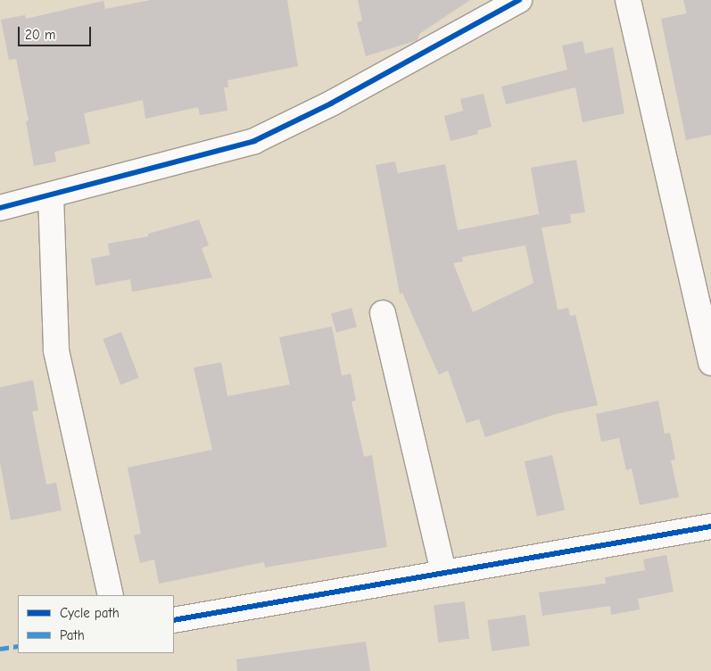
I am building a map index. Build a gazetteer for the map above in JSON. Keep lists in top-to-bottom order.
{
  "legend": ["Cycle path", "Path"],
  "scale_bar": "20 m"
}
